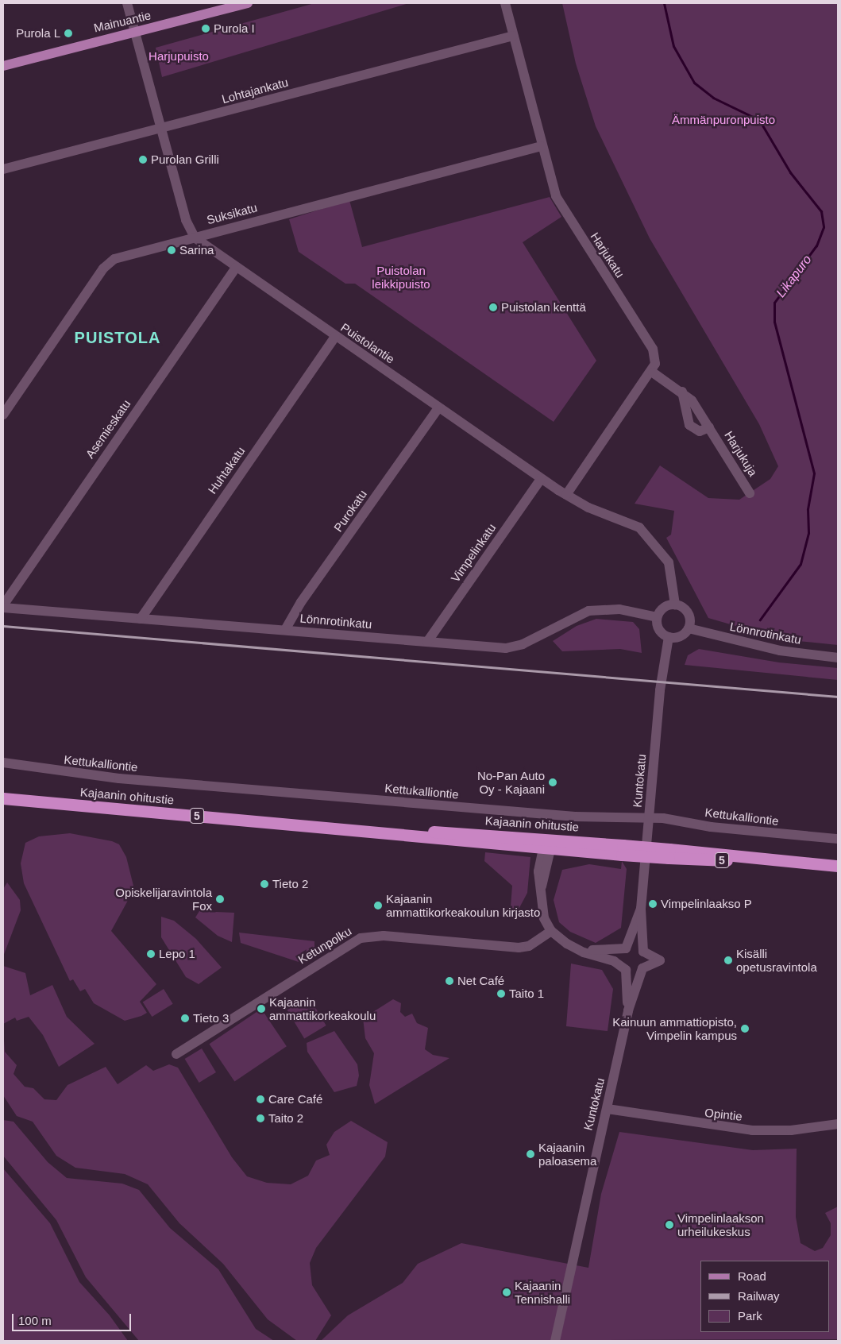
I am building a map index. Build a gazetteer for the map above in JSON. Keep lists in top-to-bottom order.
{
  "streets": {
    "highway": ["Kajaanin ohitustie", "5"],
    "main road": ["Mainuantie"],
    "street": [
      "Lohtajankatu",
      "Suksikatu",
      "Harjukatu",
      "Puistolantie",
      "Asemieskatu",
      "Harjukuja",
      "Huhtakatu",
      "Purokatu",
      "Vimpelinkatu",
      "Lönnrotinkatu",
      "Kettukalliontie",
      "Kuntokatu",
      "Ketunpolku",
      "Opintie"
    ]
  },
  "crossings": [
    ["Mainuantie", "Puistolantie"],
    ["Lohtajankatu", "Harjukatu"],
    ["Lohtajankatu", "Puistolantie"],
    ["Suksikatu", "Harjukatu"],
    ["Suksikatu", "Puistolantie"],
    ["Harjukatu", "Harjukuja"],
    ["Puistolantie", "Asemieskatu"],
    ["Puistolantie", "Huhtakatu"],
    ["Puistolantie", "Purokatu"],
    ["Puistolantie", "Vimpelinkatu"],
    ["Puistolantie", "Lönnrotinkatu"],
    ["Puistolantie", "Kuntokatu"],
    ["Asemieskatu", "Lönnrotinkatu"],
    ["Huhtakatu", "Lönnrotinkatu"],
    ["Purokatu", "Lönnrotinkatu"],
    ["Vimpelinkatu", "Lönnrotinkatu"],
    ["Lönnrotinkatu", "Kuntokatu"],
    ["Kettukalliontie", "Kuntokatu"],
    ["Kuntokatu", "Opintie"]
  ],
  "districts": ["PUISTOLA"],
  "water": ["Likapuro"],
  "parks": ["Harjupuisto", "Ämmänpuronpuisto", "Puistolan leikkipuisto"],
  "places": [
    "Purola I",
    "Purola L",
    "Purolan Grilli",
    "Sarina",
    "Puistolan kenttä",
    "No-Pan Auto Oy - Kajaani",
    "Tieto 2",
    "Opiskelijaravintola Fox",
    "Vimpelinlaakso P",
    "Kajaanin ammattikorkeakoulun kirjasto",
    "Lepo 1",
    "Kisälli opetusravintola",
    "Net Café",
    "Taito 1",
    "Kajaanin ammattikorkeakoulu",
    "Tieto 3",
    "Kainuun ammattiopisto, Vimpelin kampus",
    "Care Café",
    "Taito 2",
    "Kajaanin paloasema",
    "Vimpelinlaakson urheilukeskus",
    "Kajaanin Tennishalli"
  ],
  "legend": ["Road", "Railway", "Park"],
  "scale_bar": "100 m"
}
